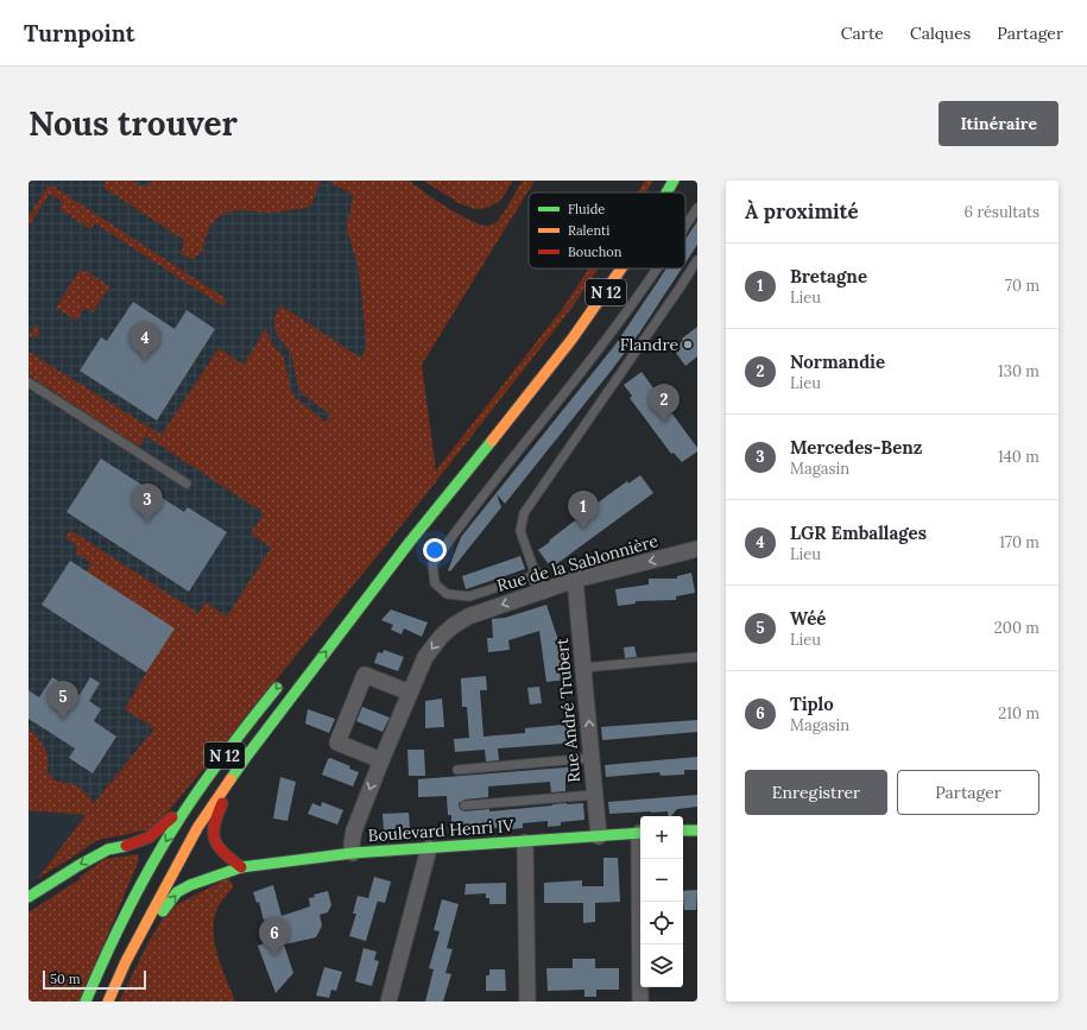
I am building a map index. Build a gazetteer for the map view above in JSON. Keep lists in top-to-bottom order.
{
  "streets": {
    "main road": ["N 12", "Boulevard Henri IV"],
    "street": ["Rue de la Sablonnière", "Rue André Trubert"]
  },
  "crossings": [
    ["N 12", "Boulevard Henri IV"],
    ["Rue de la Sablonnière", "Rue André Trubert"],
    ["Rue de la Sablonnière", "Boulevard Henri IV"],
    ["Rue André Trubert", "Boulevard Henri IV"]
  ],
  "one_way": ["Rue de la Sablonnière", "Rue André Trubert"],
  "places": ["Flandre"],
  "legend": ["Fluide", "Ralenti", "Bouchon"],
  "scale_bar": "50 m",
  "page": {
    "header": "Turnpoint",
    "nav": ["Carte", "Calques", "Partager"],
    "buttons": [
      "Itinéraire",
      ["Enregistrer", "Partager"]
    ],
    "title": "Nous trouver",
    "heading": ["À proximité", "6 résultats"],
    "list": [
      {
        "mark": "1",
        "name": "Bretagne",
        "note": "Lieu",
        "value": "70 m"
      },
      {
        "mark": "2",
        "name": "Normandie",
        "note": "Lieu",
        "value": "130 m"
      },
      {
        "mark": "3",
        "name": "Mercedes-Benz",
        "note": "Magasin",
        "value": "140 m"
      },
      {
        "mark": "4",
        "name": "LGR Emballages",
        "note": "Lieu",
        "value": "170 m"
      },
      {
        "mark": "5",
        "name": "Wéé",
        "note": "Lieu",
        "value": "200 m"
      },
      {
        "mark": "6",
        "name": "Tiplo",
        "note": "Magasin",
        "value": "210 m"
      }
    ],
    "pins": [
      "4",
      "2",
      "3",
      "1",
      "5",
      "6"
    ],
    "map_buttons": ["+", "−"],
    "scale": "50 m"
  }
}
